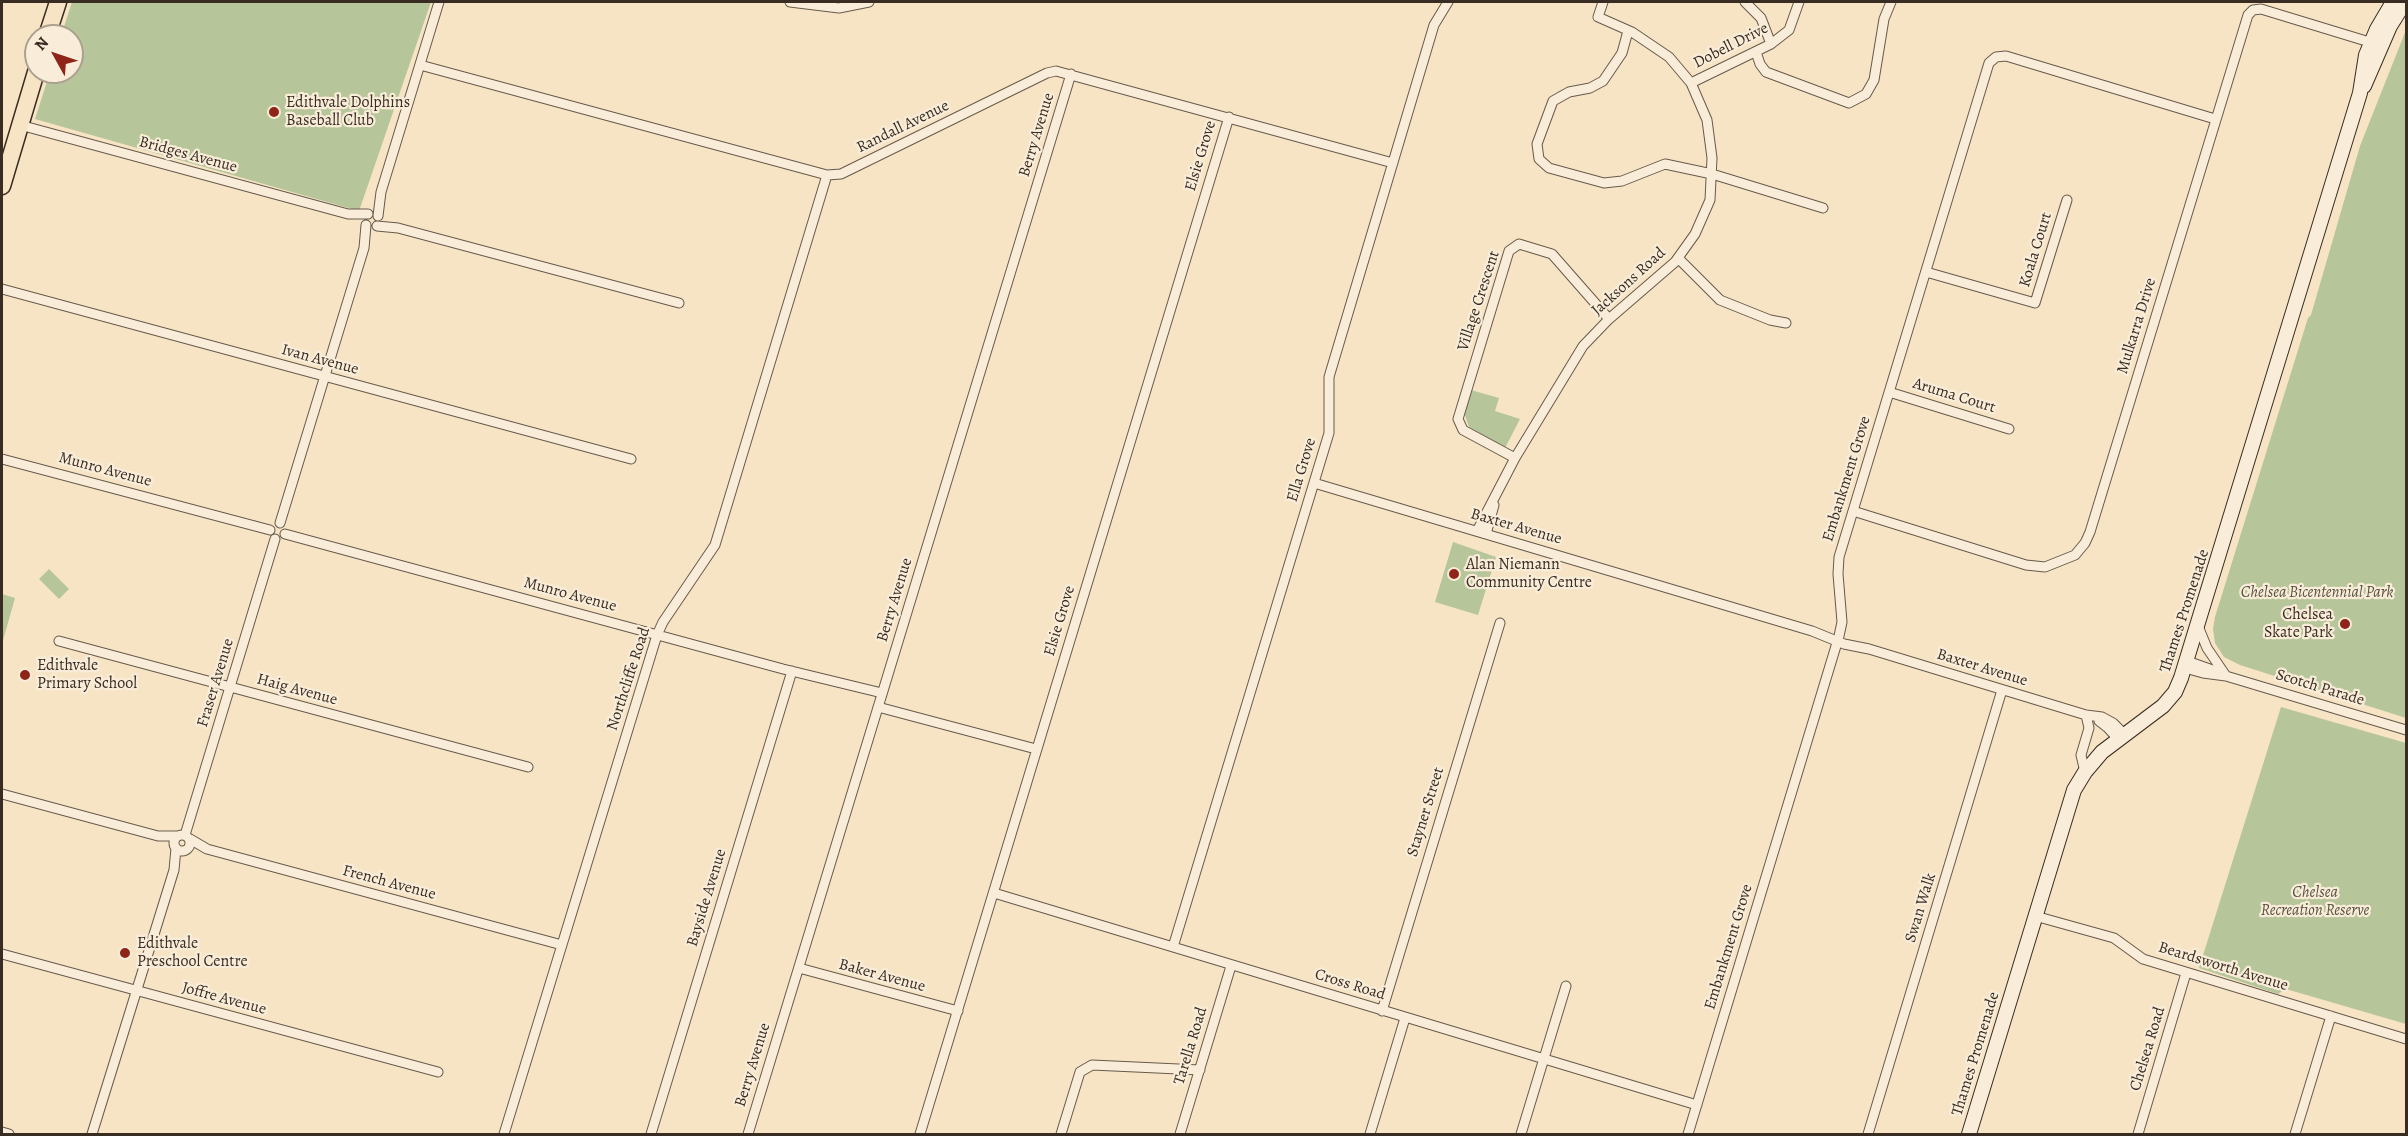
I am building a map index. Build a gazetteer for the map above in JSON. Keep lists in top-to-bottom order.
{
  "streets": {
    "main road": ["Thames Promenade"],
    "street": [
      "Dobell Drive",
      "Randall Avenue",
      "Berry Avenue",
      "Bridges Avenue",
      "Elsie Grove",
      "Koala Court",
      "Jacksons Road",
      "Village Crescent",
      "Mulkarra Drive",
      "Ivan Avenue",
      "Aruma Court",
      "Munro Avenue",
      "Ella Grove",
      "Embankment Grove",
      "Baxter Avenue",
      "Northcliffe Road",
      "Fraser Avenue",
      "Scotch Parade",
      "Haig Avenue",
      "Stayner Street",
      "French Avenue",
      "Bayside Avenue",
      "Swan Walk",
      "Beardsworth Avenue",
      "Baker Avenue",
      "Cross Road",
      "Joffre Avenue",
      "Tarella Road",
      "Chelsea Road"
    ]
  },
  "crossings": [
    ["Dobell Drive", "Jacksons Road"],
    ["Randall Avenue", "Berry Avenue"],
    ["Randall Avenue", "Elsie Grove"],
    ["Randall Avenue", "Ella Grove"],
    ["Randall Avenue", "Northcliffe Road"],
    ["Berry Avenue", "Munro Avenue"],
    ["Berry Avenue", "Baker Avenue"],
    ["Elsie Grove", "Baker Avenue"],
    ["Elsie Grove", "Cross Road"],
    ["Koala Court", "Embankment Grove"],
    ["Jacksons Road", "Village Crescent"],
    ["Jacksons Road", "Baxter Avenue"],
    ["Mulkarra Drive", "Embankment Grove"],
    ["Mulkarra Drive", "Thames Promenade"],
    ["Aruma Court", "Embankment Grove"],
    ["Munro Avenue", "Northcliffe Road"],
    ["Munro Avenue", "Fraser Avenue"],
    ["Munro Avenue", "Bayside Avenue"],
    ["Ella Grove", "Baxter Avenue"],
    ["Ella Grove", "Cross Road"],
    ["Embankment Grove", "Baxter Avenue"],
    ["Embankment Grove", "Cross Road"],
    ["Baxter Avenue", "Thames Promenade"],
    ["Baxter Avenue", "Swan Walk"],
    ["Thames Promenade", "Scotch Parade"],
    ["Thames Promenade", "Beardsworth Avenue"],
    ["Northcliffe Road", "French Avenue"],
    ["Fraser Avenue", "Haig Avenue"],
    ["Fraser Avenue", "French Avenue"],
    ["Fraser Avenue", "Joffre Avenue"],
    ["Stayner Street", "Cross Road"],
    ["Beardsworth Avenue", "Chelsea Road"],
    ["Cross Road", "Tarella Road"]
  ],
  "parks": ["Chelsea Bicentennial Park", "Chelsea Recreation Reserve"],
  "places": [
    "Edithvale Dolphins Baseball Club",
    "Alan Niemann Community Centre",
    "Chelsea Skate Park",
    "Edithvale Primary School",
    "Edithvale Preschool Centre"
  ],
  "north": "top left"
}
